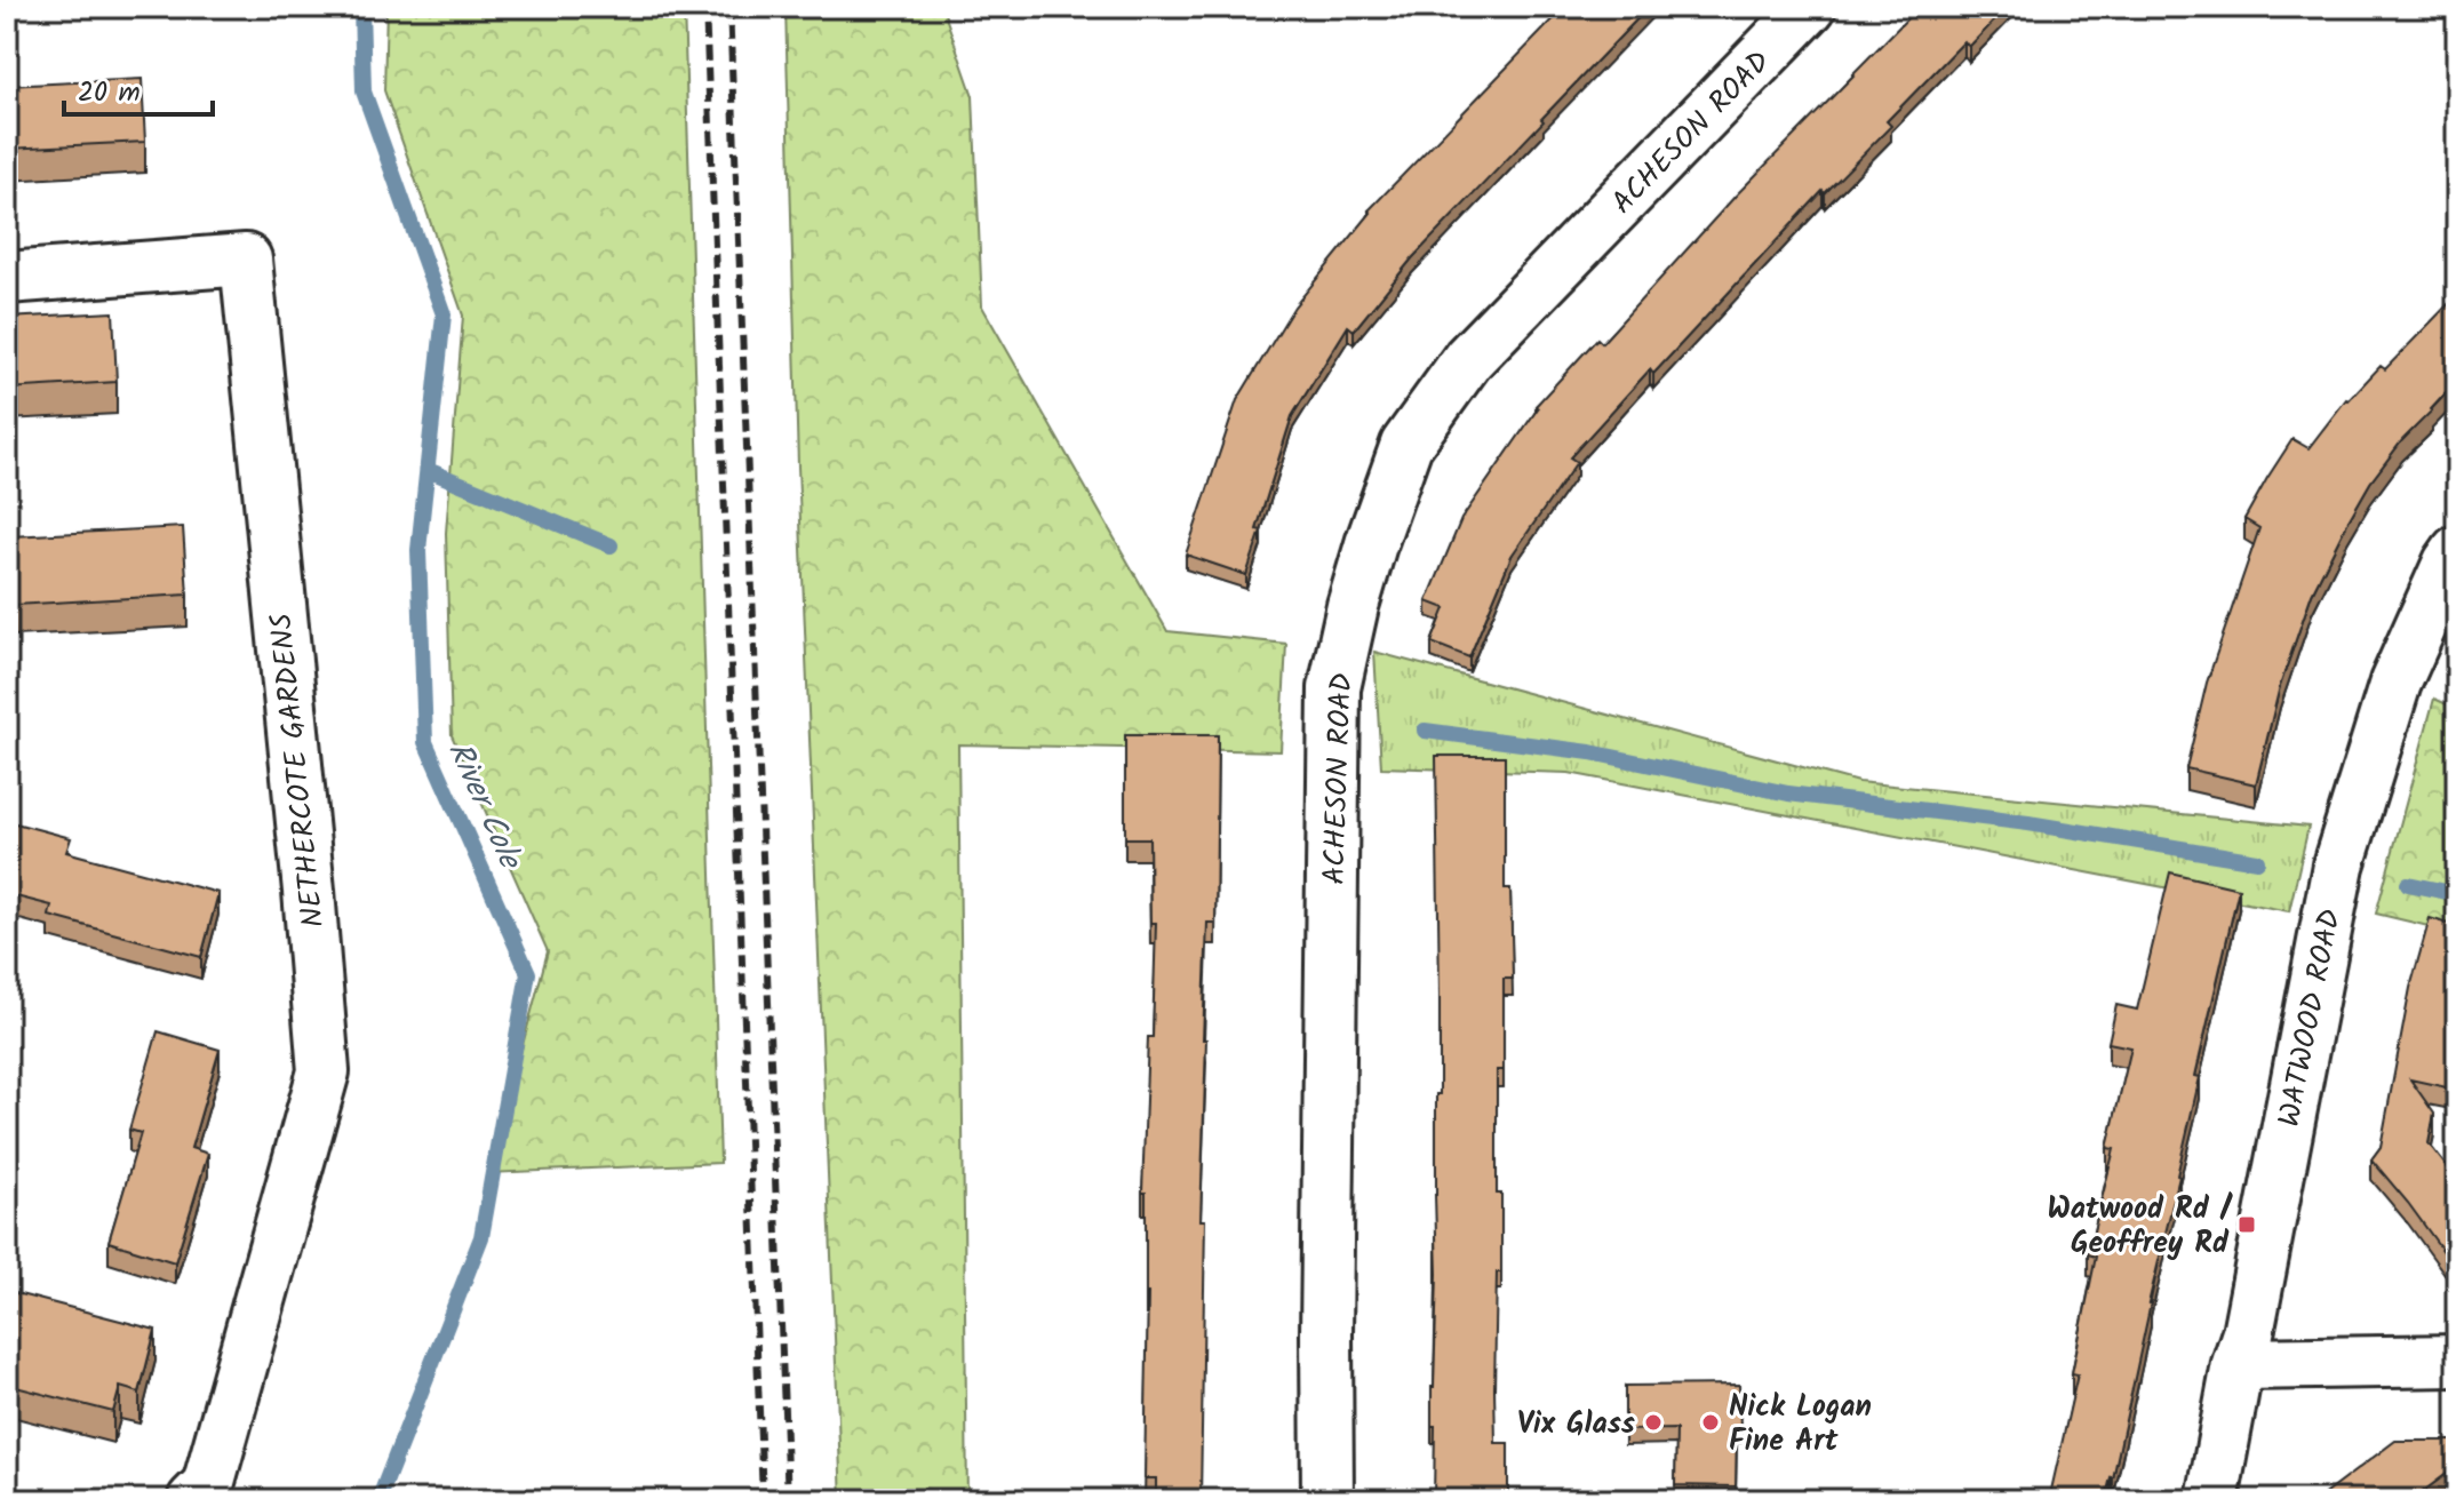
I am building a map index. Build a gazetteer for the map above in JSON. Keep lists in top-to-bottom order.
{
  "streets": {
    "street": ["ACHESON ROAD", "NETHERCOTE GARDENS", "WATWOOD ROAD"]
  },
  "water": ["River Cole"],
  "places": {
    "transit": ["Watwood Rd / Geoffrey Rd"],
    "other": ["Vix Glass", "Nick Logan Fine Art"]
  },
  "scale_bar": "20 m"
}
